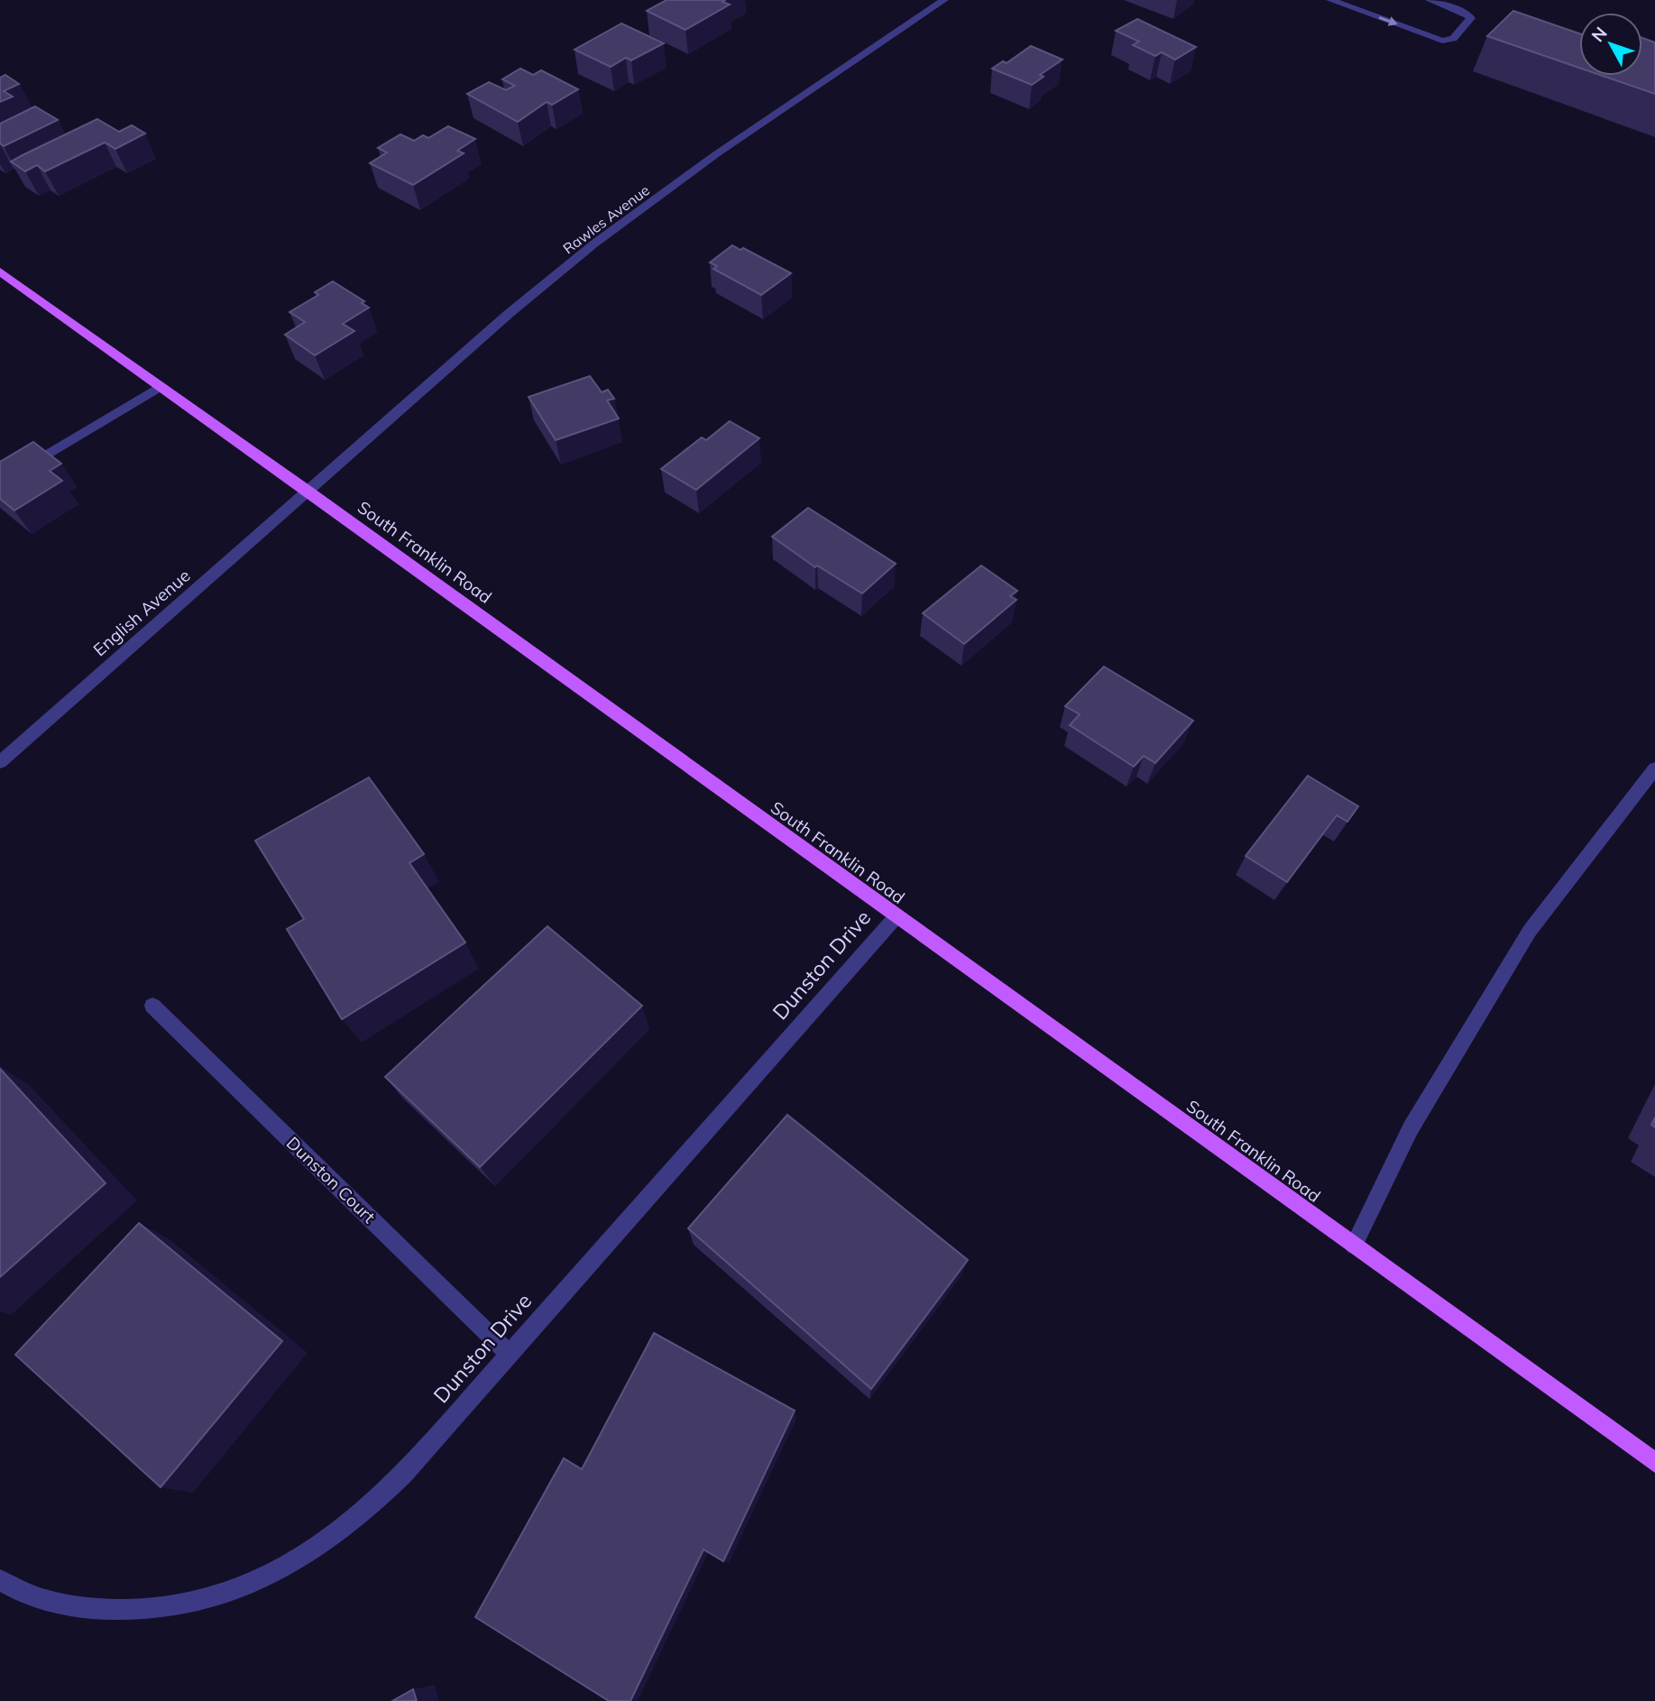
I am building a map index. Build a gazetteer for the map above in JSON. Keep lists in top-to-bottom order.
{
  "streets": {
    "main road": ["South Franklin Road"],
    "street": [
      "Rawles Avenue",
      "English Avenue",
      "Dunston Drive",
      "Dunston Court"
    ]
  },
  "crossings": [
    ["Rawles Avenue", "South Franklin Road"],
    ["Rawles Avenue", "English Avenue"],
    ["South Franklin Road", "English Avenue"],
    ["South Franklin Road", "Dunston Drive"],
    ["Dunston Drive", "Dunston Court"]
  ],
  "north": "top left"
}
